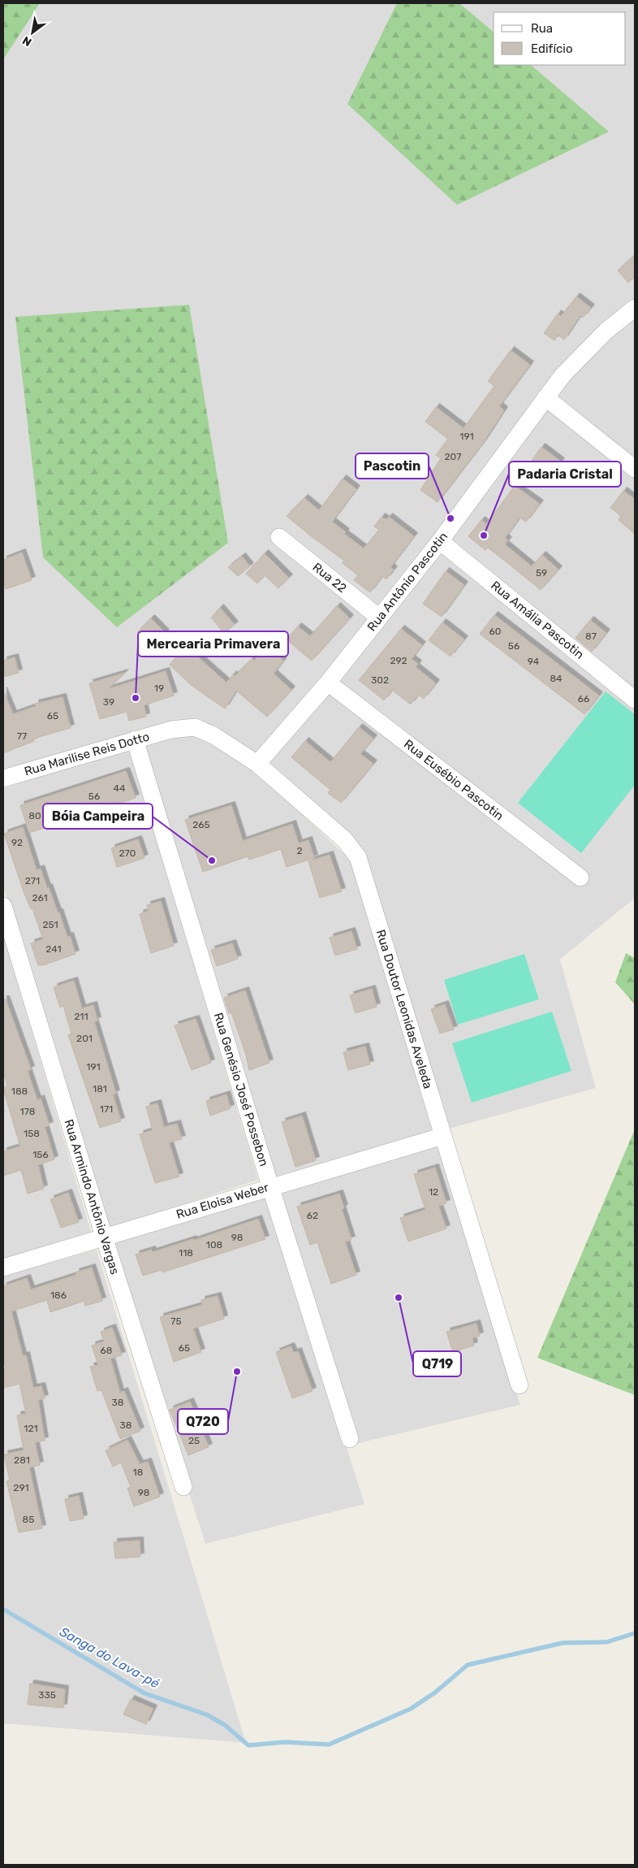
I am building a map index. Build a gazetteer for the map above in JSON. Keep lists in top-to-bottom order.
{
  "streets": {
    "street": [
      "Rua 22",
      "Rua Antônio Pascotin",
      "Rua Amália Pascotin",
      "Rua Marilise Reis Dotto",
      "Rua Eusébio Pascotin",
      "Rua Doutor Leonidas Aveleda",
      "Rua Genésio José Possebon",
      "Rua Armindo Antônio Vargas",
      "Rua Eloisa Weber"
    ]
  },
  "crossings": [
    ["Rua 22", "Rua Antônio Pascotin"],
    ["Rua Antônio Pascotin", "Rua Amália Pascotin"],
    ["Rua Antônio Pascotin", "Rua Eusébio Pascotin"],
    ["Rua Antônio Pascotin", "Rua Doutor Leonidas Aveleda"],
    ["Rua Marilise Reis Dotto", "Rua Doutor Leonidas Aveleda"],
    ["Rua Marilise Reis Dotto", "Rua Genésio José Possebon"],
    ["Rua Doutor Leonidas Aveleda", "Rua Eloisa Weber"],
    ["Rua Genésio José Possebon", "Rua Eloisa Weber"],
    ["Rua Armindo Antônio Vargas", "Rua Eloisa Weber"]
  ],
  "water": ["Sanga do Lava-pé"],
  "places": [
    "Pascotin",
    "Padaria Cristal",
    "Mercearia Primavera",
    "Bóia Campeira",
    "Q719",
    "Q720"
  ],
  "house_numbers": [
    "191",
    "207",
    "59",
    "60",
    "87",
    "56",
    "292",
    "94",
    "84",
    "302",
    "19",
    "66",
    "39",
    "65",
    "77",
    "44",
    "56",
    "80",
    "265",
    "92",
    "2",
    "270",
    "271",
    "261",
    "251",
    "241",
    "211",
    "201",
    "191",
    "181",
    "188",
    "171",
    "178",
    "158",
    "156",
    "12",
    "62",
    "98",
    "108",
    "118",
    "186",
    "75",
    "65",
    "68",
    "38",
    "38",
    "121",
    "25",
    "281",
    "18",
    "291",
    "98",
    "85",
    "335"
  ],
  "legend": ["Rua", "Edifício"],
  "north": "bottom left"
}
